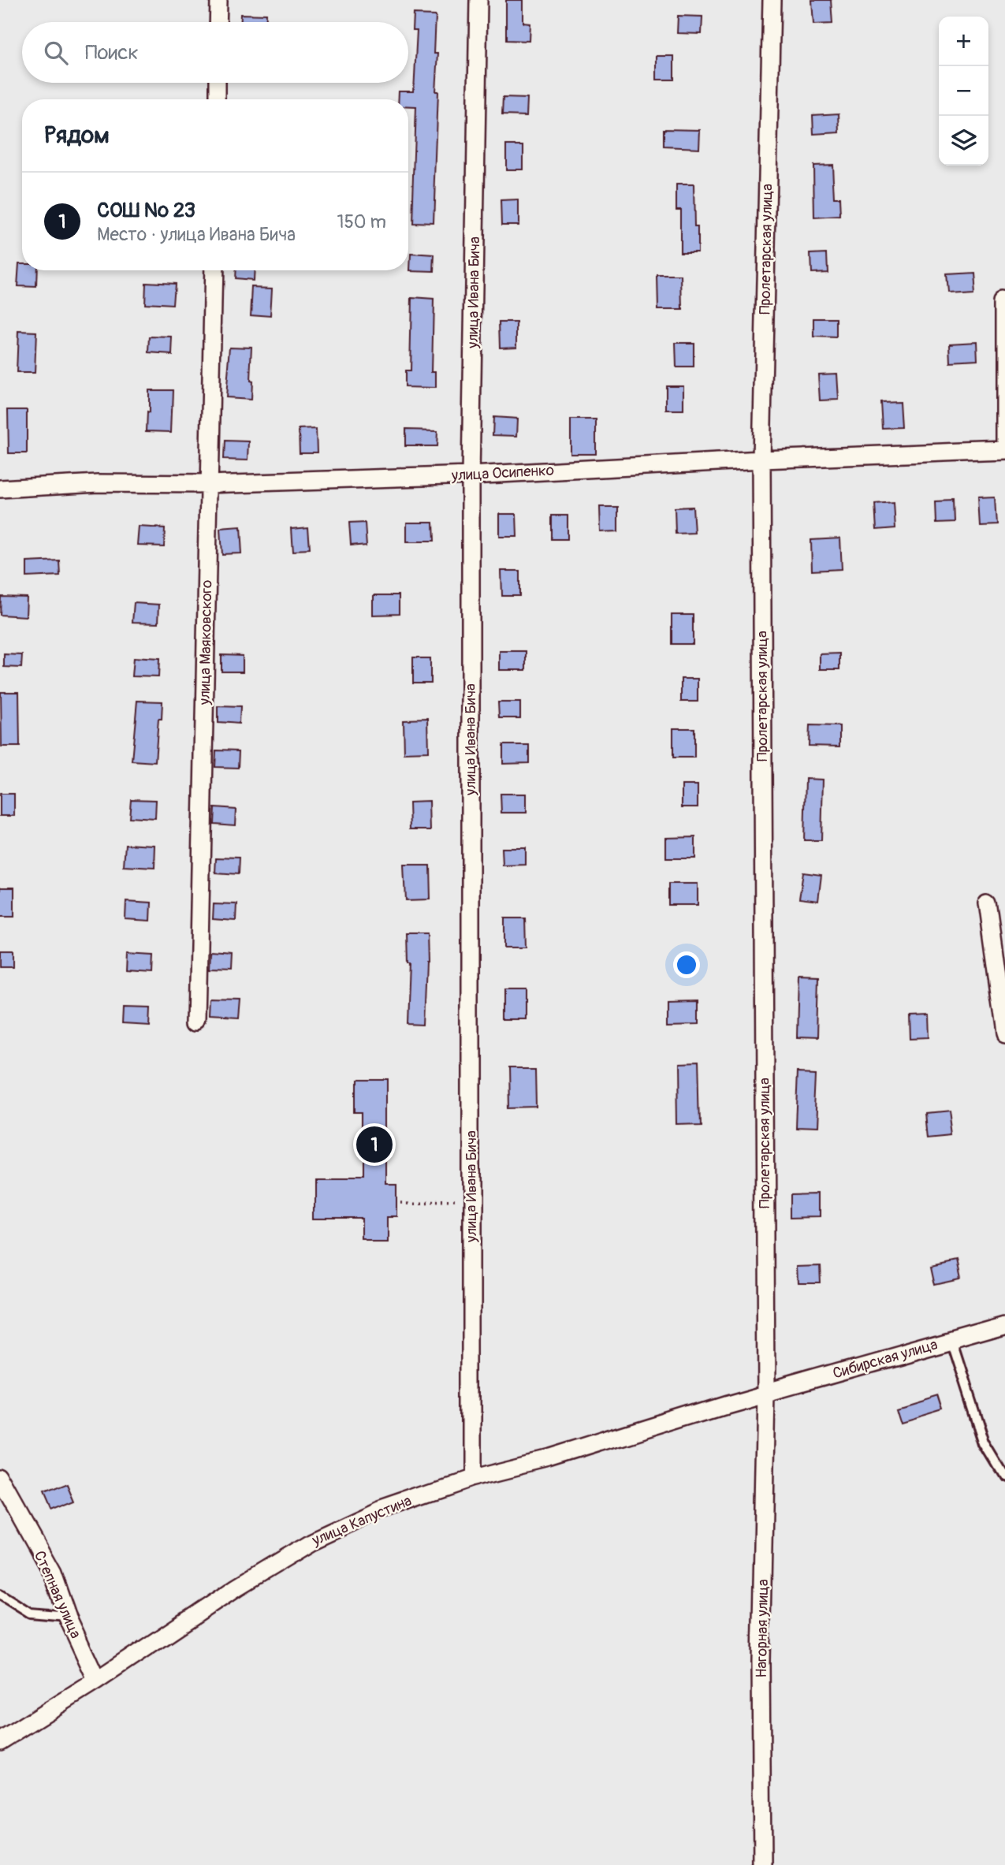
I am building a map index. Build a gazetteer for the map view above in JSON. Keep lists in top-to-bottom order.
{
  "streets": {
    "street": [
      "Пролетарская улица",
      "улица Ивана Бича",
      "улица Осипенко",
      "улица Маяковского",
      "Сибирская улица",
      "улица Капустина",
      "Степная улица",
      "Нагорная улица"
    ]
  },
  "crossings": [
    ["Пролетарская улица", "улица Осипенко"],
    ["Пролетарская улица", "Сибирская улица"],
    ["Пролетарская улица", "улица Капустина"],
    ["Пролетарская улица", "Нагорная улица"],
    ["улица Ивана Бича", "улица Осипенко"],
    ["улица Ивана Бича", "улица Капустина"],
    ["улица Осипенко", "улица Маяковского"],
    ["Сибирская улица", "улица Капустина"],
    ["Сибирская улица", "Нагорная улица"],
    ["улица Капустина", "Степная улица"],
    ["улица Капустина", "Нагорная улица"]
  ],
  "page": {
    "map_buttons": ["+", "−"],
    "search": "Поиск",
    "heading": "Рядом",
    "list": [
      {
        "mark": "1",
        "name": "СОШ № 23",
        "note": "Место · улица Ивана Бича",
        "value": "150 m"
      }
    ],
    "pins": "1"
  }
}
